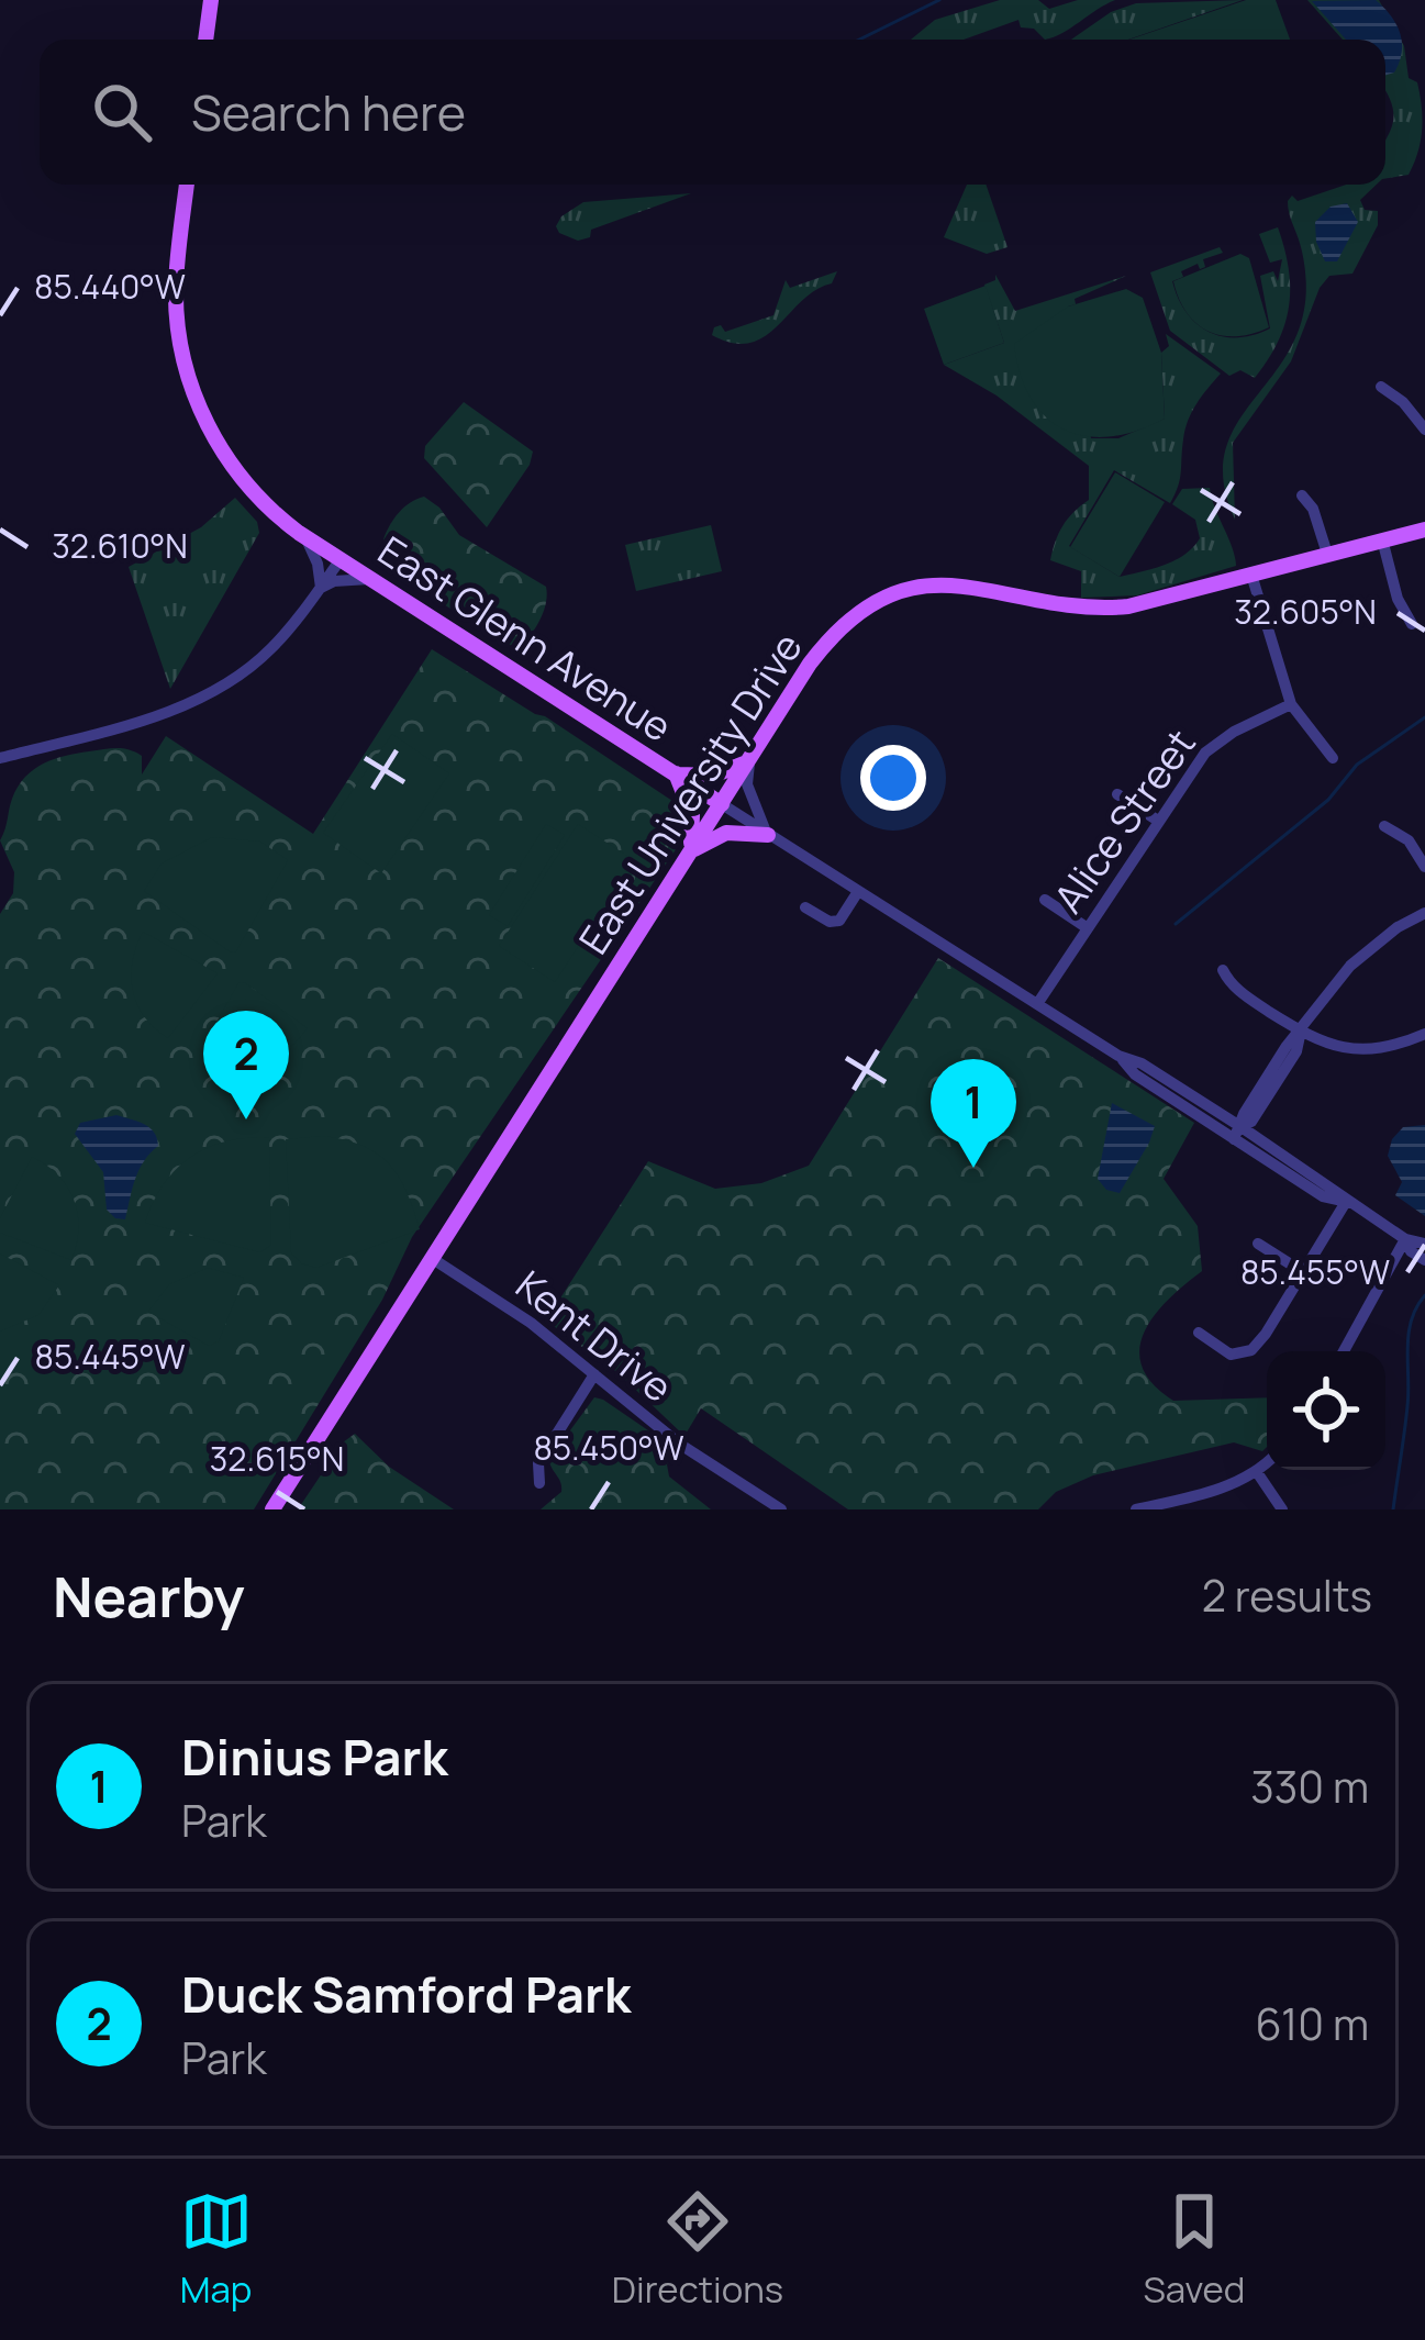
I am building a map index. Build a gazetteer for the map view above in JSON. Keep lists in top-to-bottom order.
{
  "streets": {
    "main road": ["East Glenn Avenue", "East University Drive"],
    "street": ["Alice Street", "Kent Drive"]
  },
  "crossings": [
    ["East Glenn Avenue", "East University Drive"],
    ["East Glenn Avenue", "Alice Street"],
    ["East University Drive", "Kent Drive"]
  ],
  "page": {
    "search": "Search here",
    "pins": ["2", "1"],
    "heading": ["Nearby", "2 results"],
    "list": [
      {
        "mark": "1",
        "name": "Dinius Park",
        "note": "Park",
        "value": "330 m"
      },
      {
        "mark": "2",
        "name": "Duck Samford Park",
        "note": "Park",
        "value": "610 m"
      }
    ],
    "nav": ["Map", "Directions", "Saved"]
  },
  "coordinates": [
    "85.440°W",
    "32.610°N",
    "32.605°N",
    "85.455°W",
    "85.445°W",
    "85.450°W",
    "32.615°N"
  ]
}
